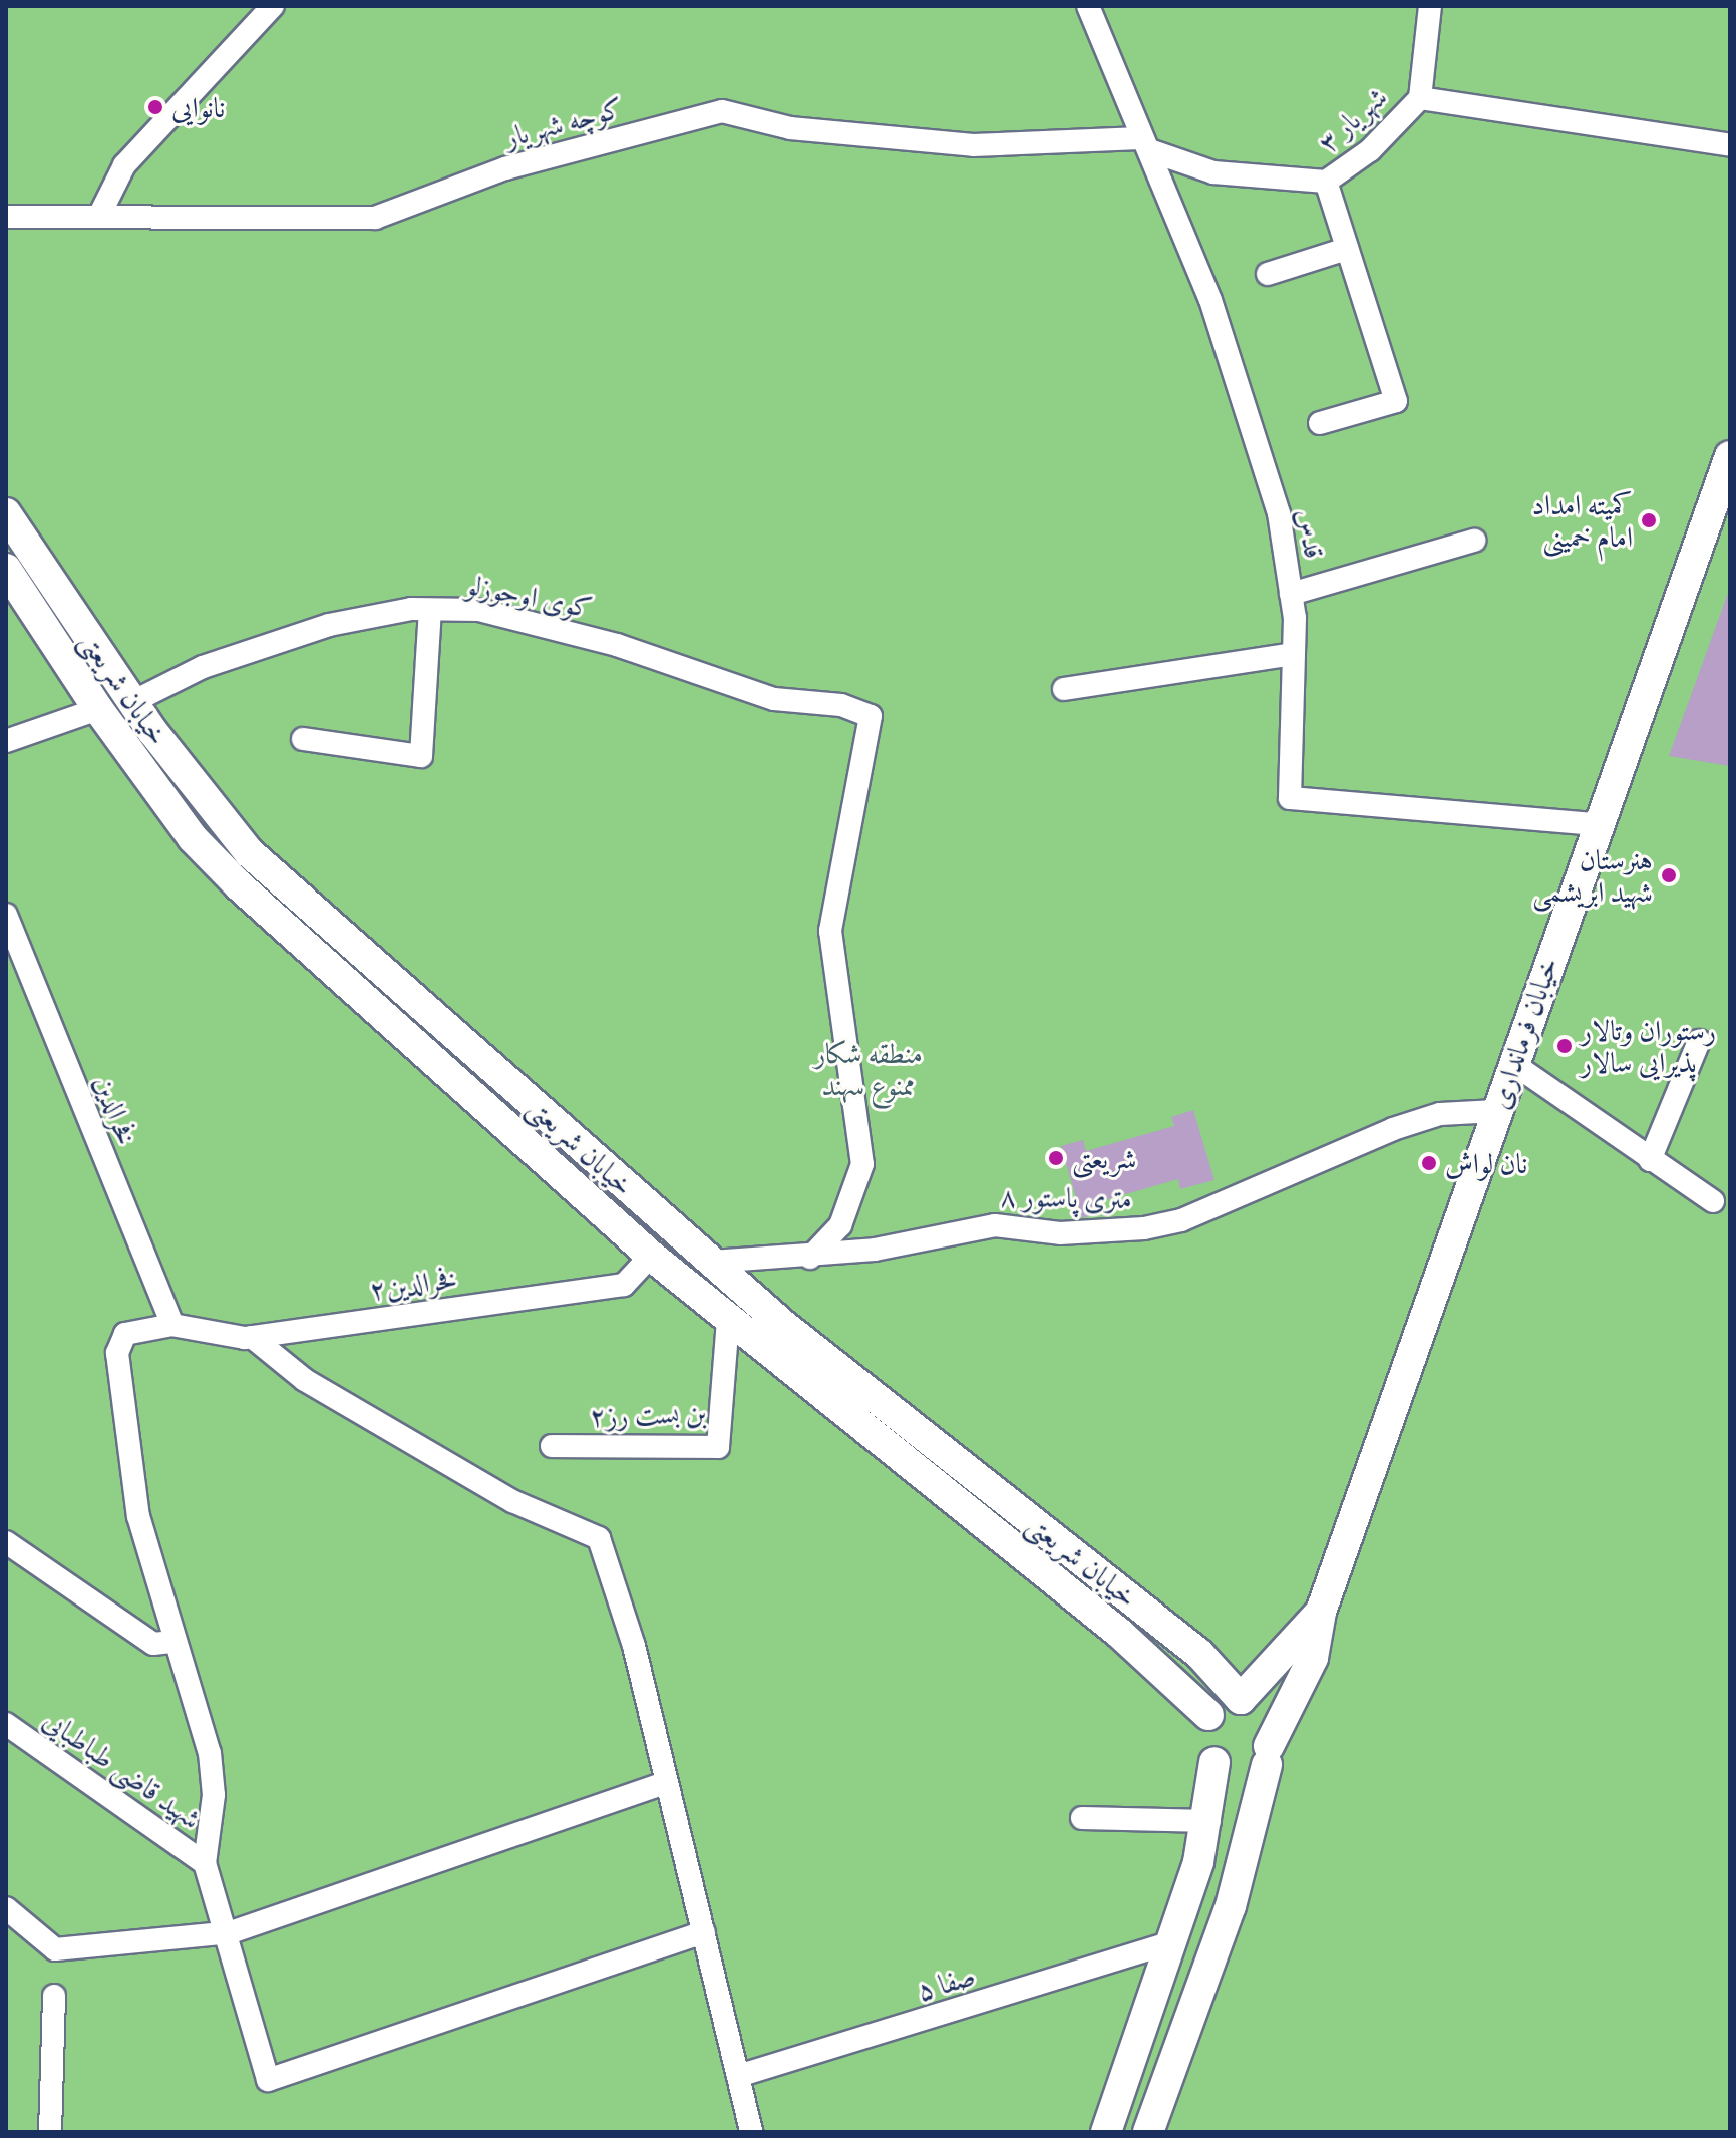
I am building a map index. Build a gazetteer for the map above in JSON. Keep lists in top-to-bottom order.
{
  "streets": {
    "main road": ["خیابان شریعتی", "خیابان فرمانداری"],
    "street": [
      "شهریار ۳",
      "کوچه شهریار",
      "قدس",
      "کوی اوجوزلو",
      "فخرالدین",
      "۸ متری پاستور",
      "فخرالدین۲",
      "بن بست رز۲",
      "شهید قاضی طباطبایی",
      "صفا ۵"
    ]
  },
  "crossings": [
    ["کوچه شهریار", "قدس"],
    ["قدس", "خیابان فرمانداری"],
    ["کوی اوجوزلو", "خیابان شریعتی"],
    ["کوی اوجوزلو", "۸ متری پاستور"],
    ["خیابان شریعتی", "خیابان فرمانداری"],
    ["خیابان شریعتی", "۸ متری پاستور"],
    ["خیابان شریعتی", "فخرالدین۲"],
    ["خیابان شریعتی", "بن بست رز۲"],
    ["خیابان فرمانداری", "۸ متری پاستور"],
    ["فخرالدین", "فخرالدین۲"]
  ],
  "parks": ["منطقه شکار ممنوع سهند"],
  "places": [
    "نانوایی",
    "کمیته امداد امام خمینی",
    "هنرستان شهید ابریشمی",
    "رستوران وتالار پذیرایی سالار",
    "شریعتی",
    "نان لواش"
  ]
}
